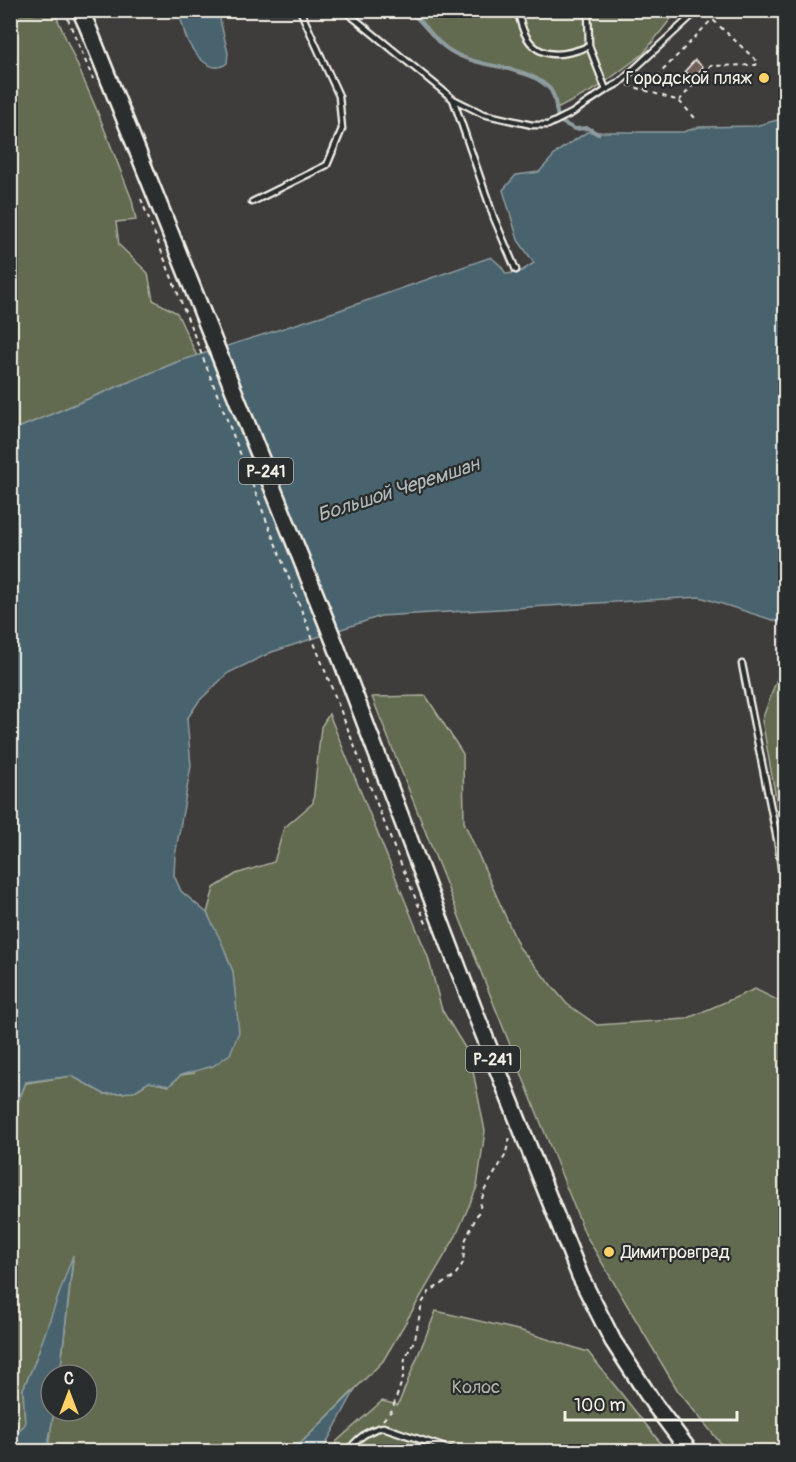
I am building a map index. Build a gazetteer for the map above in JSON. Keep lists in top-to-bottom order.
{
  "streets": {
    "highway": ["Р-241"]
  },
  "water": ["Большой Черемшан"],
  "parks": ["Колос"],
  "places": ["Городской пляж", "Димитровград"],
  "scale_bar": "100 m",
  "north": "top"
}
